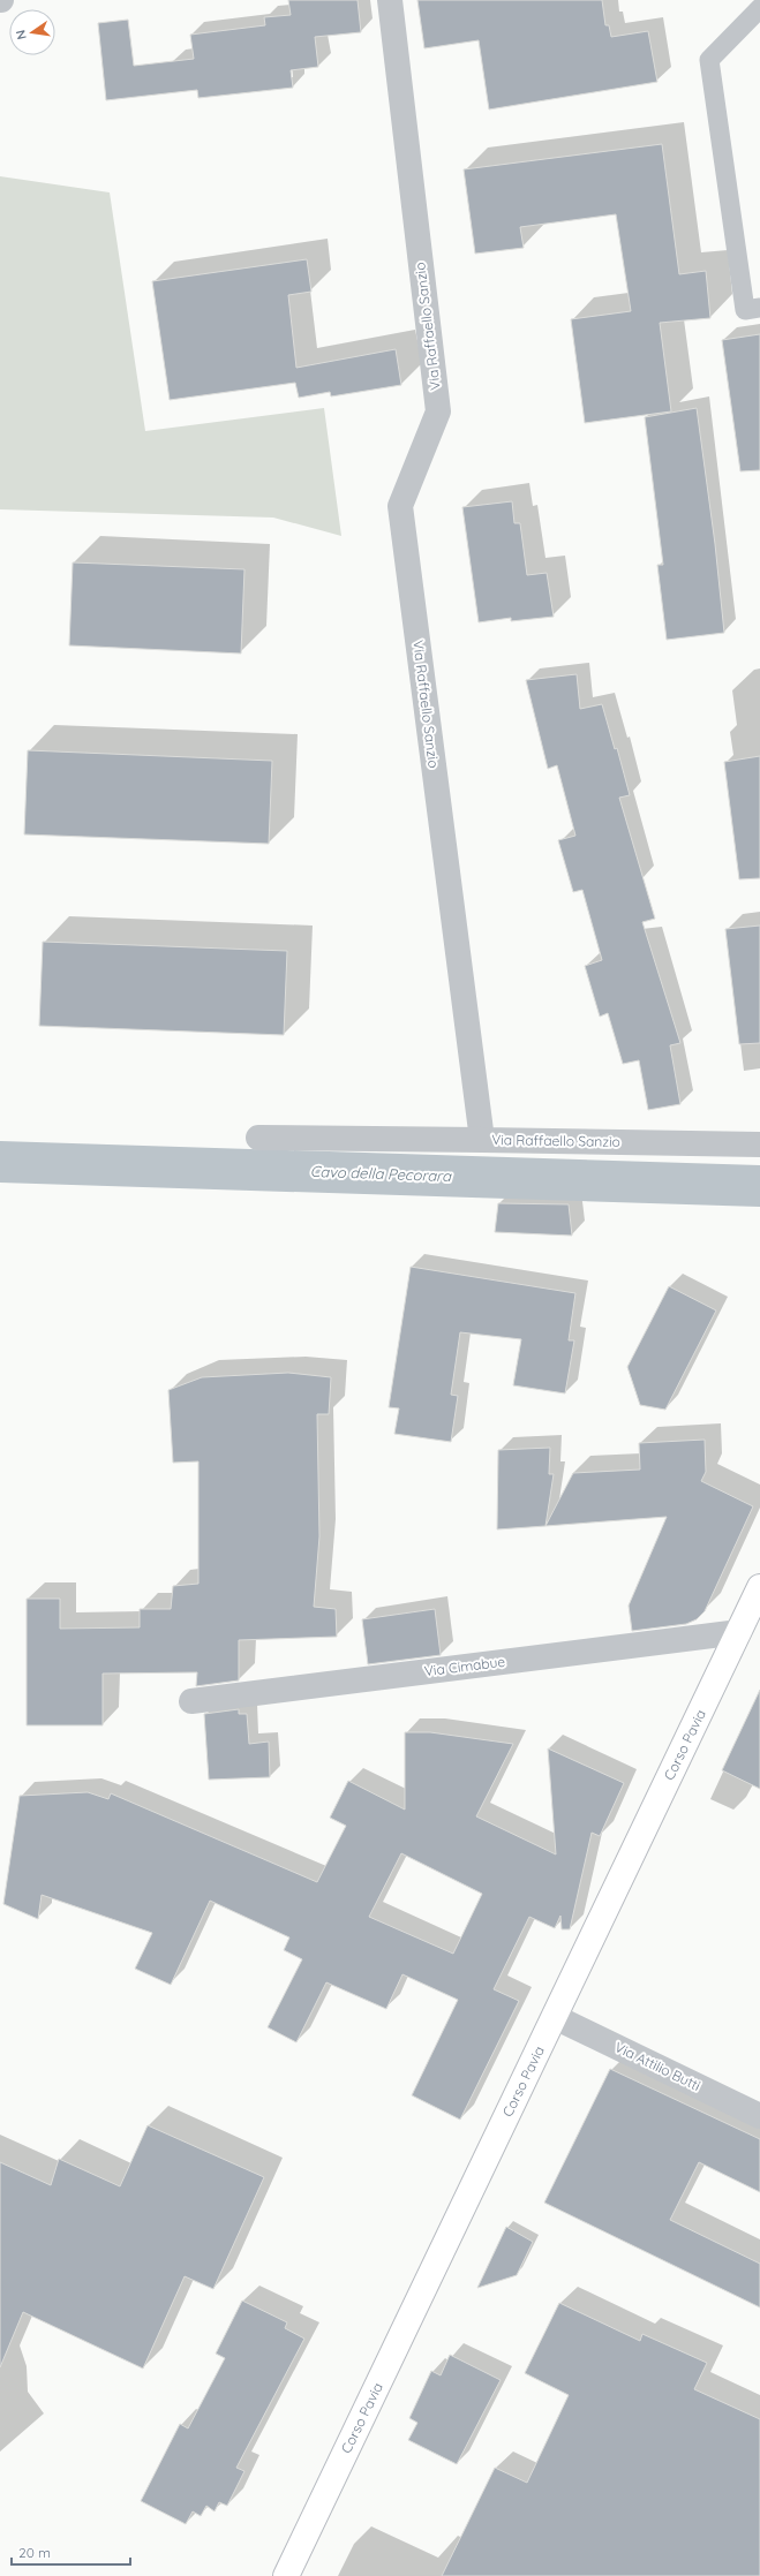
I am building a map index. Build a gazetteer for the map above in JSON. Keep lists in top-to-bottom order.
{
  "streets": {
    "street": [
      "Via Raffaello Sanzio",
      "Via Cimabue",
      "Corso Pavia",
      "Via Attilio Butti"
    ]
  },
  "crossings": [
    ["Via Cimabue", "Corso Pavia"],
    ["Corso Pavia", "Via Attilio Butti"]
  ],
  "water": ["Cavo della Pecorara"],
  "scale_bar": "20 m",
  "north": "left"
}
